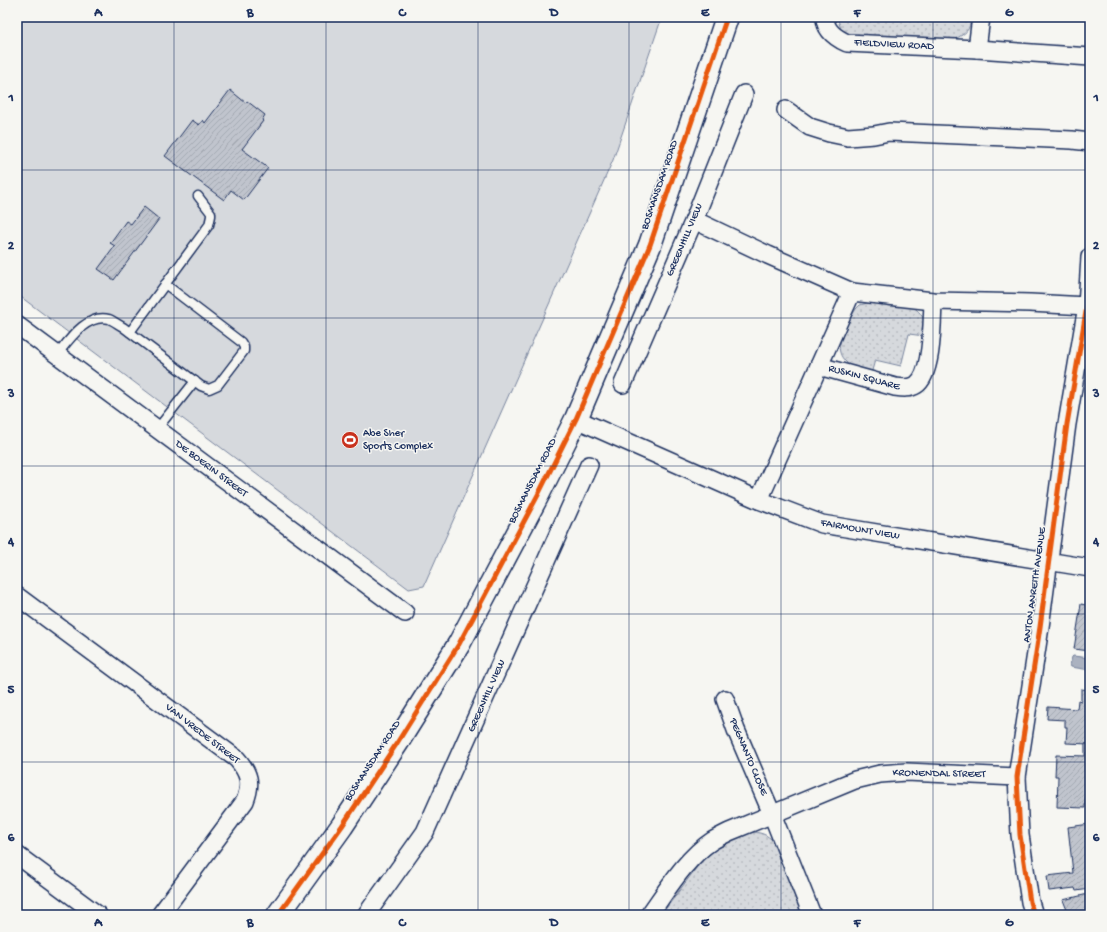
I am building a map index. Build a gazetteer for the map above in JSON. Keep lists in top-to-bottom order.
{
  "streets": {
    "main road": ["BOSMANSDAM ROAD"],
    "street": [
      "FIELDVIEW ROAD",
      "GREENHILL VIEW",
      "RUSKIN SQUARE",
      "DE BOERIN STREET",
      "FAIRMOUNT VIEW",
      "ANTON ANREITH AVENUE",
      "VAN VREDE STREET",
      "PEGNANTO CLOSE",
      "KRONENDAL STREET"
    ]
  },
  "crossings": [
    ["BOSMANSDAM ROAD", "FAIRMOUNT VIEW"],
    ["RUSKIN SQUARE", "FAIRMOUNT VIEW"],
    ["FAIRMOUNT VIEW", "ANTON ANREITH AVENUE"],
    ["ANTON ANREITH AVENUE", "KRONENDAL STREET"],
    ["PEGNANTO CLOSE", "KRONENDAL STREET"]
  ],
  "places": {
    "sports": ["Abe Sher Sports Complex"]
  },
  "grid": {
    "columns": [
      "A",
      "B",
      "C",
      "D",
      "E",
      "F",
      "G"
    ],
    "rows": [
      "1",
      "2",
      "3",
      "4",
      "5",
      "6"
    ]
  }
}
